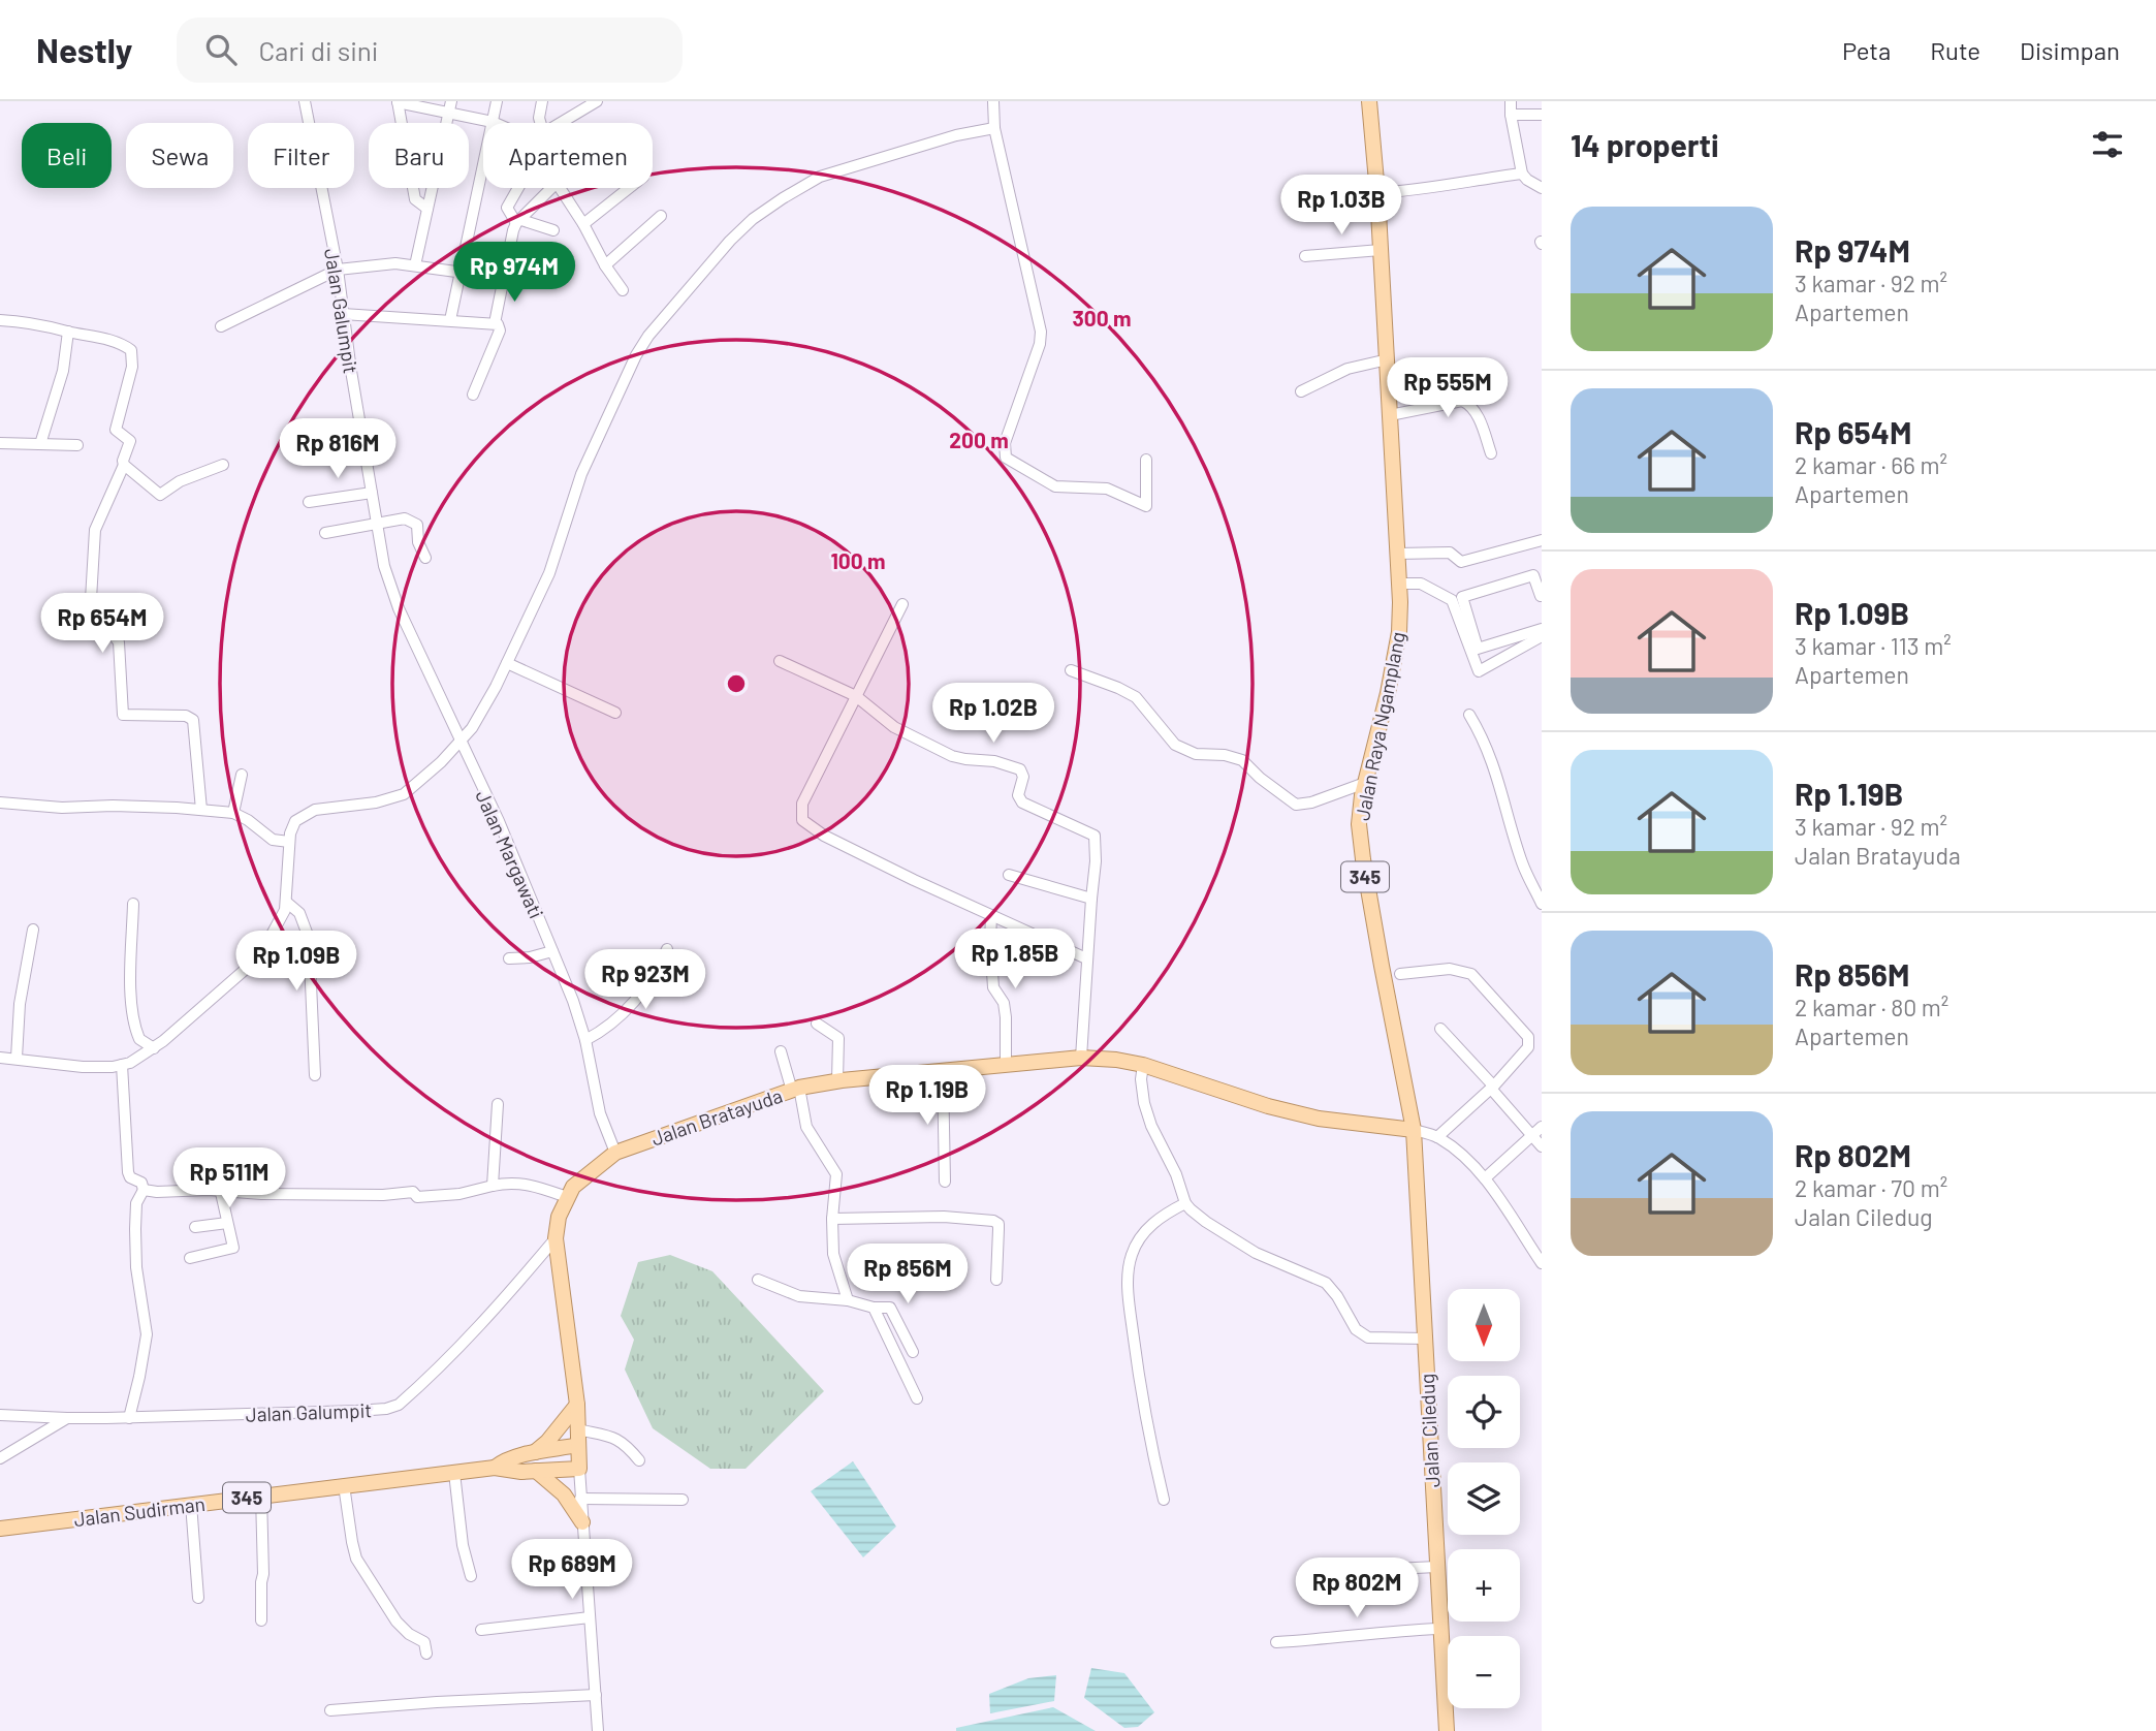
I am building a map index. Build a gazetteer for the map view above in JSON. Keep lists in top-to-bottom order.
{
  "streets": {
    "main road": [
      "Jalan Raya Ngamplang",
      "345",
      "Jalan Bratayuda",
      "Jalan Ciledug",
      "Jalan Sudirman"
    ],
    "street": ["Jalan Galumpit", "Jalan Margawati"]
  },
  "crossings": [
    ["Jalan Galumpit", "Jalan Margawati"],
    ["Jalan Galumpit", "Jalan Bratayuda"],
    ["Jalan Raya Ngamplang", "Jalan Bratayuda"],
    ["Jalan Raya Ngamplang", "Jalan Ciledug"],
    ["Jalan Margawati", "Jalan Bratayuda"],
    ["345", "Jalan Bratayuda"],
    ["345", "Jalan Sudirman"],
    ["Jalan Bratayuda", "Jalan Ciledug"]
  ],
  "north": "bottom",
  "page": {
    "header": "Nestly",
    "search": "Cari di sini",
    "nav": ["Peta", "Rute", "Disimpan"],
    "heading": "14 properti",
    "chip": [
      "Beli",
      "Sewa",
      "Filter",
      "Baru",
      "Apartemen"
    ],
    "price": [
      "Rp 1.03B",
      "Rp 974M",
      "Rp 555M",
      "Rp 816M",
      "Rp 654M",
      "Rp 1.02B",
      "Rp 1.85B",
      "Rp 1.09B",
      "Rp 923M",
      "Rp 1.19B",
      "Rp 511M",
      "Rp 856M",
      "Rp 689M",
      "Rp 802M"
    ],
    "list": [
      {
        "name": "Rp 974M",
        "note": "3 kamar · 92 m² · Apartemen"
      },
      {
        "name": "Rp 654M",
        "note": "2 kamar · 66 m² · Apartemen"
      },
      {
        "name": "Rp 1.09B",
        "note": "3 kamar · 113 m² · Apartemen"
      },
      {
        "name": "Rp 1.19B",
        "note": "3 kamar · 92 m² · Jalan Bratayuda"
      },
      {
        "name": "Rp 856M",
        "note": "2 kamar · 80 m² · Apartemen"
      },
      {
        "name": "Rp 802M",
        "note": "2 kamar · 70 m² · Jalan Ciledug"
      }
    ],
    "map_buttons": ["+", "−"]
  },
  "rings": ["300 m", "200 m", "100 m"]
}
